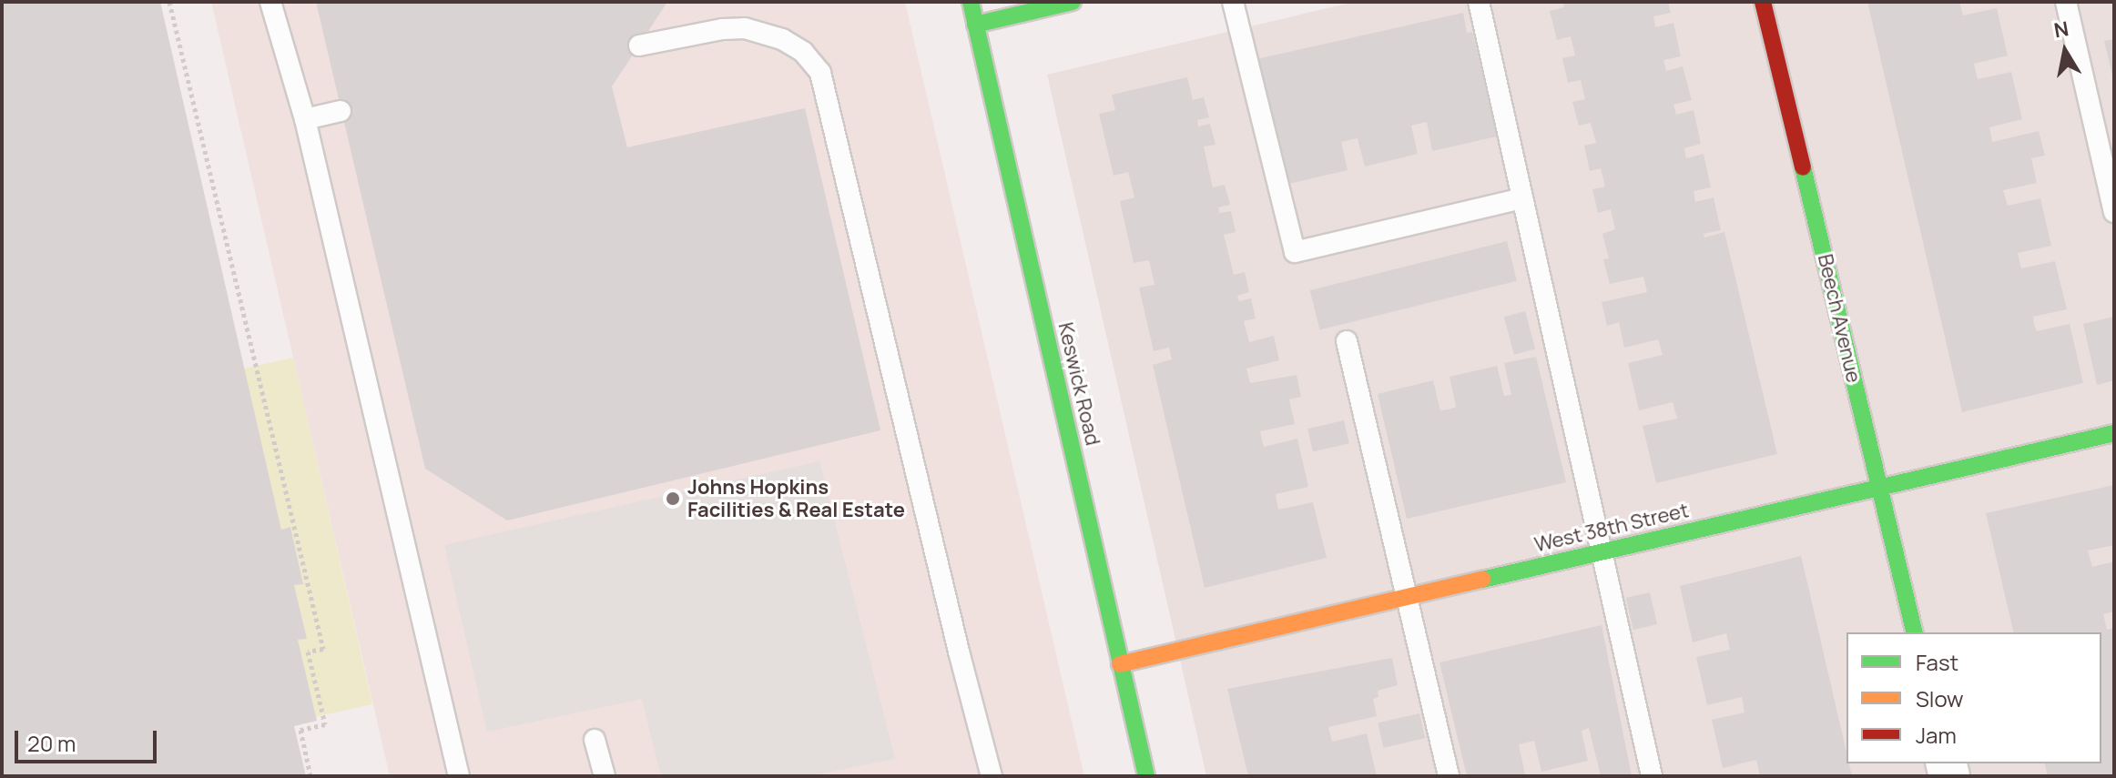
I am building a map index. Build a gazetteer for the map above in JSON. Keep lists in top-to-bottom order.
{
  "streets": {
    "street": ["Beech Avenue", "Keswick Road", "West 38th Street"]
  },
  "crossings": [
    ["Beech Avenue", "West 38th Street"],
    ["Keswick Road", "West 38th Street"]
  ],
  "places": ["Johns Hopkins Facilities & Real Estate"],
  "legend": ["Fast", "Slow", "Jam"],
  "scale_bar": "20 m",
  "north": "top"
}
